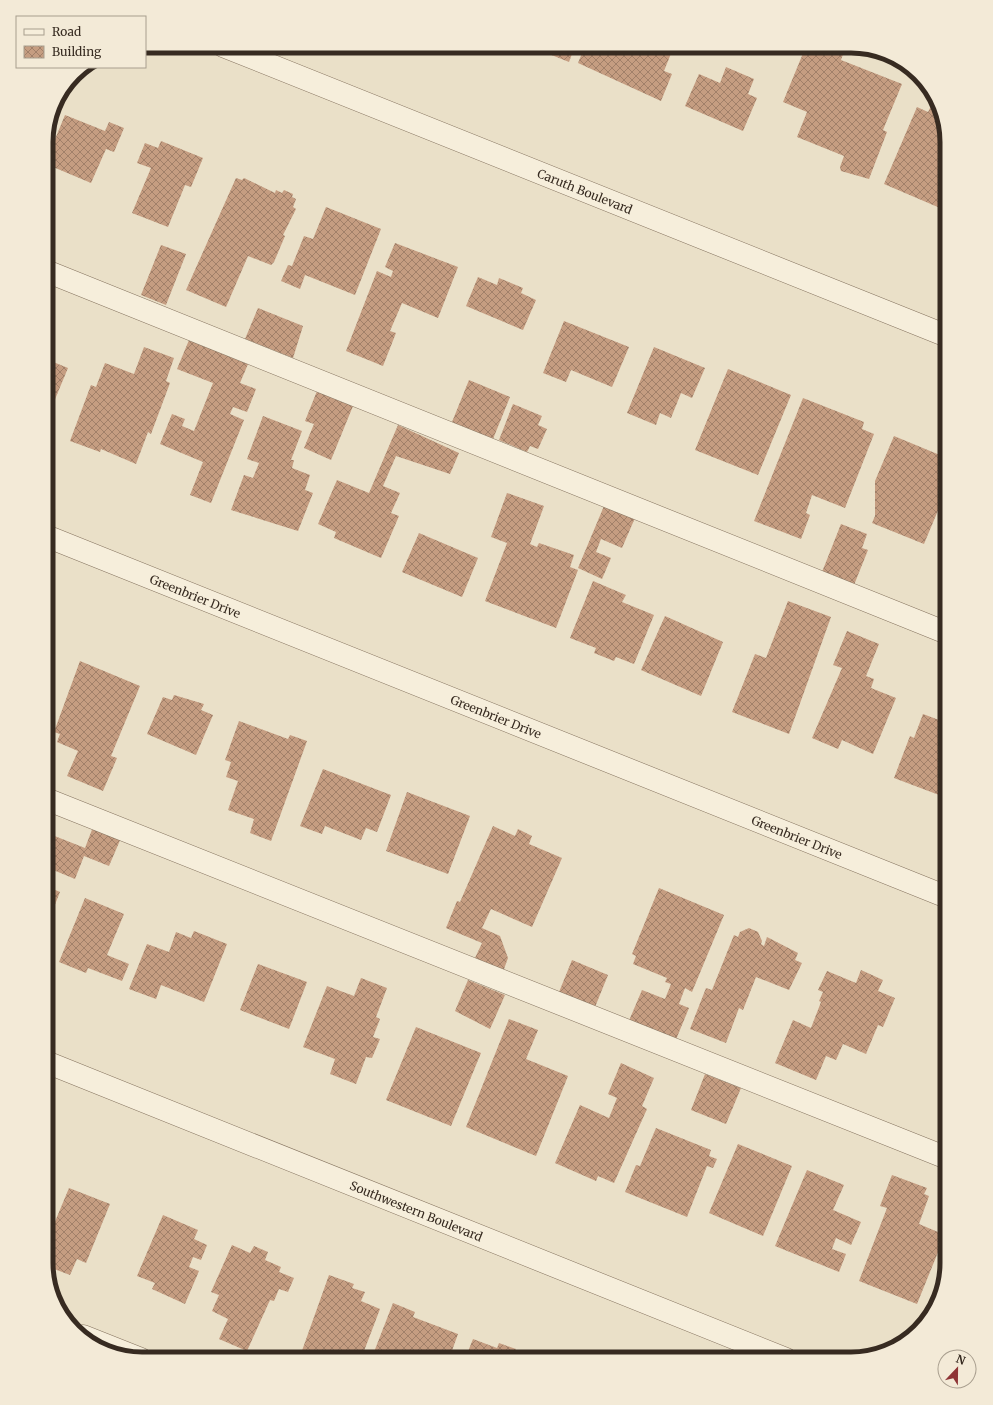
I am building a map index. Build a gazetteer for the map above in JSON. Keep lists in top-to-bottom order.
{
  "streets": {
    "street": ["Caruth Boulevard", "Greenbrier Drive", "Southwestern Boulevard"]
  },
  "legend": ["Road", "Building"],
  "north": "top"
}
